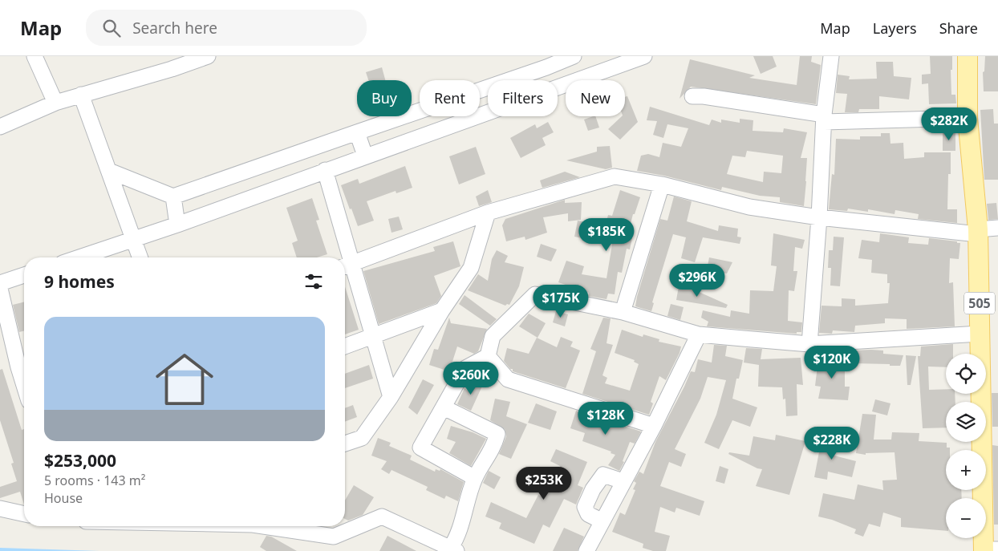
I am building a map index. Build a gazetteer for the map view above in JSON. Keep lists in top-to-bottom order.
{
  "streets": {
    "main road": ["505"]
  },
  "page": {
    "header": "Map",
    "search": "Search here",
    "nav": ["Map", "Layers", "Share"],
    "chip": [
      "Buy",
      "Rent",
      "Filters",
      "New"
    ],
    "price": [
      "$282K",
      "$185K",
      "$296K",
      "$175K",
      "$120K",
      "$260K",
      "$128K",
      "$228K",
      "$253K"
    ],
    "heading": "9 homes",
    "list": [
      {
        "name": "$253,000",
        "note": "5 rooms · 143 m² · House"
      }
    ],
    "map_buttons": ["+", "−"]
  }
}
